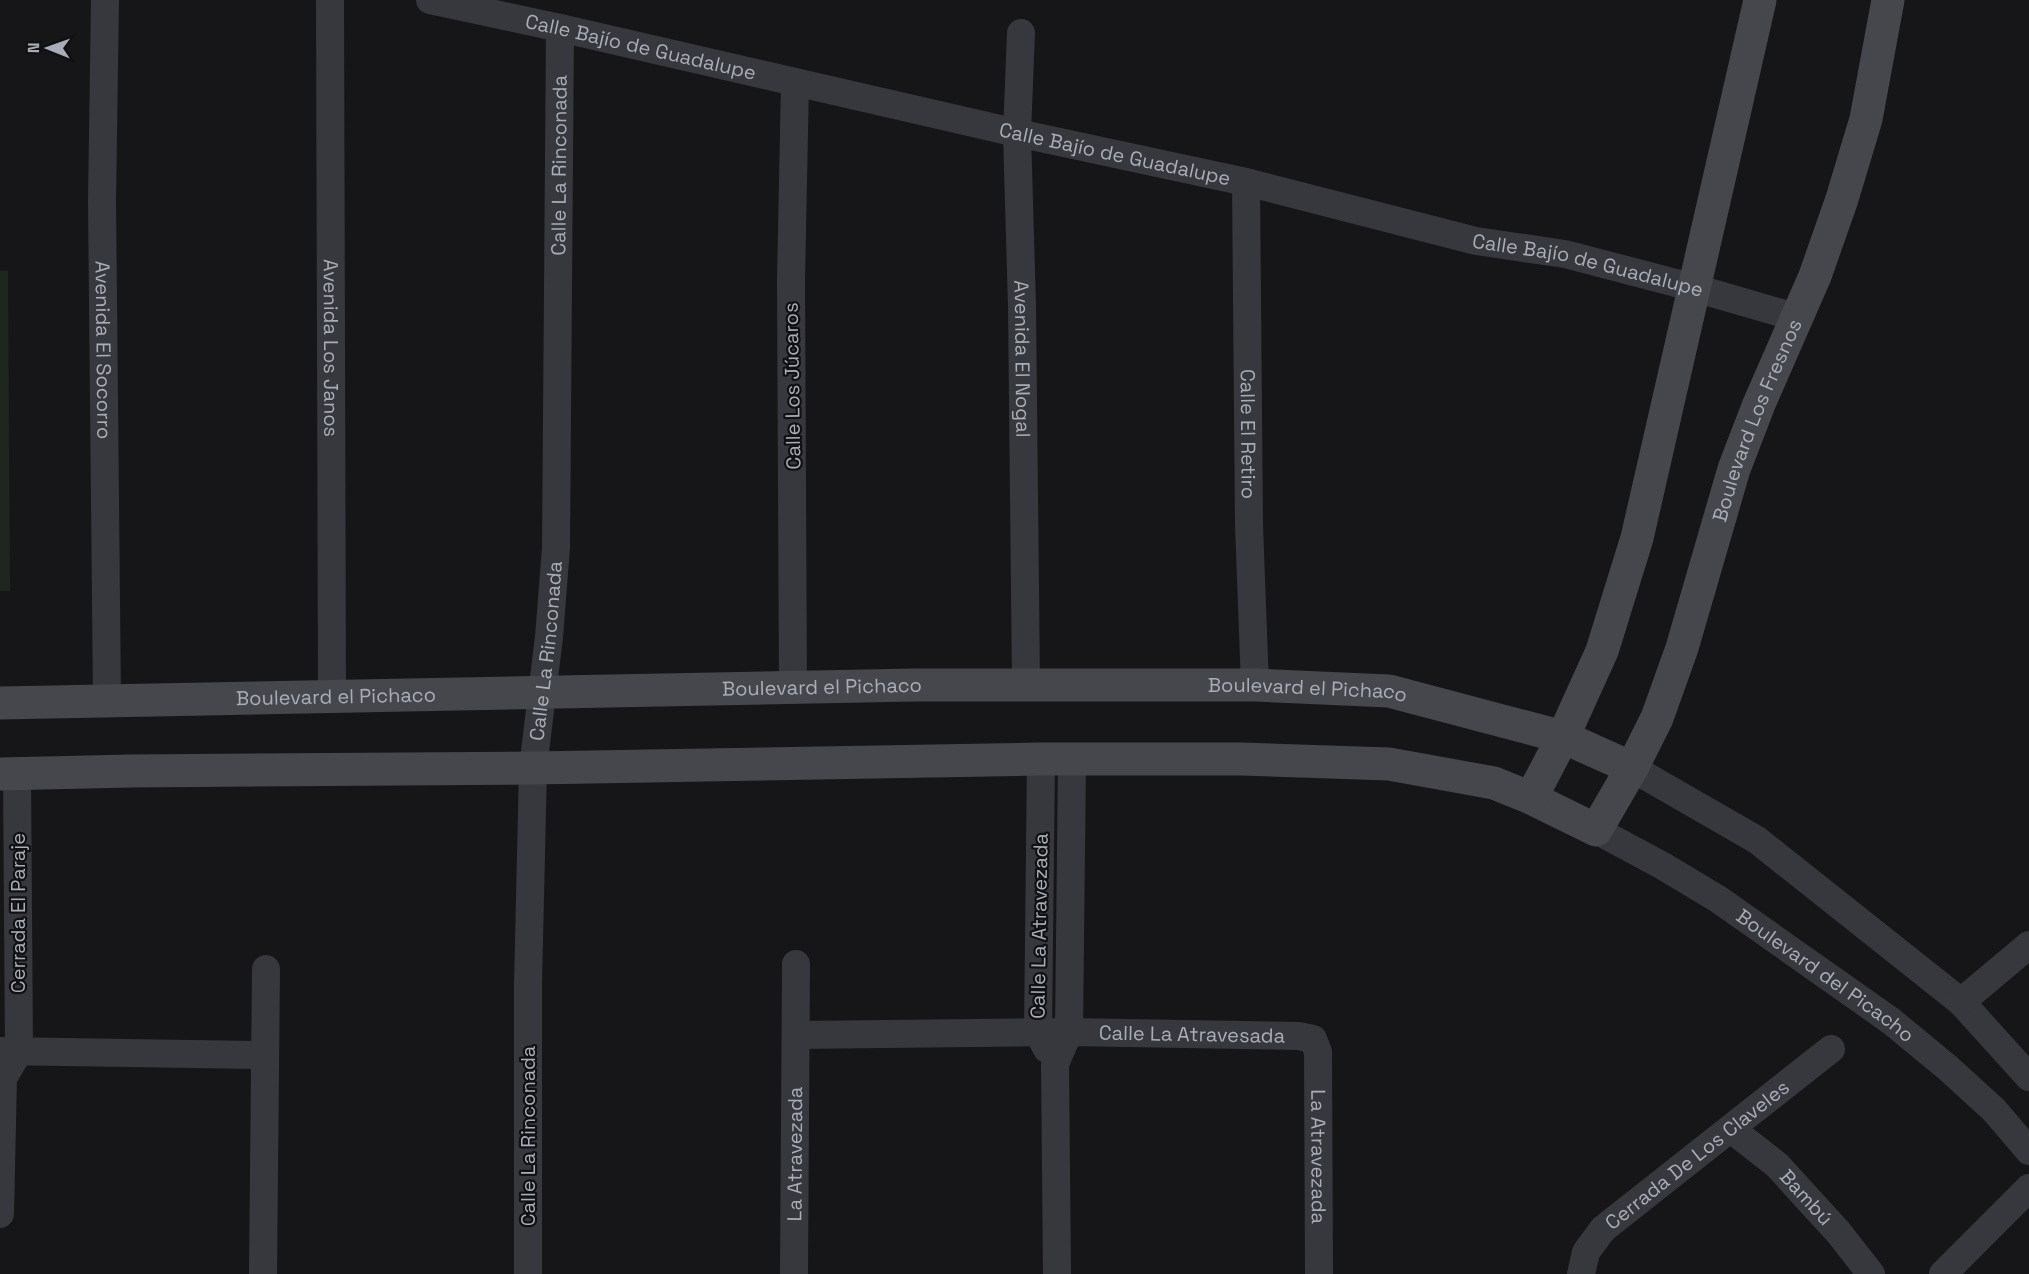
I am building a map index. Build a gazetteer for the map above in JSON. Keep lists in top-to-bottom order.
{
  "streets": {
    "street": [
      "Calle Bajío de Guadalupe",
      "Calle La Rinconada",
      "Avenida Los Janos",
      "Avenida El Socorro",
      "Avenida El Nogal",
      "Calle Los Júcaros",
      "Boulevard Los Fresnos",
      "Calle El Retiro",
      "Boulevard el Pichaco",
      "Cerrada El Paraje",
      "Calle La Atravezada",
      "Boulevard del Picacho",
      "Calle La Atravesada",
      "La Atravezada",
      "Cerrada De Los Claveles",
      "Bambú"
    ]
  },
  "crossings": [
    ["Calle Bajío de Guadalupe", "Calle La Rinconada"],
    ["Calle Bajío de Guadalupe", "Avenida El Nogal"],
    ["Calle Bajío de Guadalupe", "Calle Los Júcaros"],
    ["Calle Bajío de Guadalupe", "Boulevard Los Fresnos"],
    ["Calle Bajío de Guadalupe", "Calle El Retiro"],
    ["Calle La Rinconada", "Boulevard el Pichaco"],
    ["Avenida Los Janos", "Boulevard el Pichaco"],
    ["Avenida El Socorro", "Boulevard el Pichaco"],
    ["Avenida El Nogal", "Boulevard el Pichaco"],
    ["Calle Los Júcaros", "Boulevard el Pichaco"],
    ["Boulevard Los Fresnos", "Boulevard el Pichaco"],
    ["Boulevard Los Fresnos", "Boulevard del Picacho"],
    ["Calle El Retiro", "Boulevard el Pichaco"],
    ["Calle La Atravezada", "Calle La Atravesada"],
    ["Calle La Atravezada", "La Atravezada"],
    ["Calle La Atravesada", "La Atravezada"],
    ["Cerrada De Los Claveles", "Bambú"]
  ],
  "north": "left"
}
